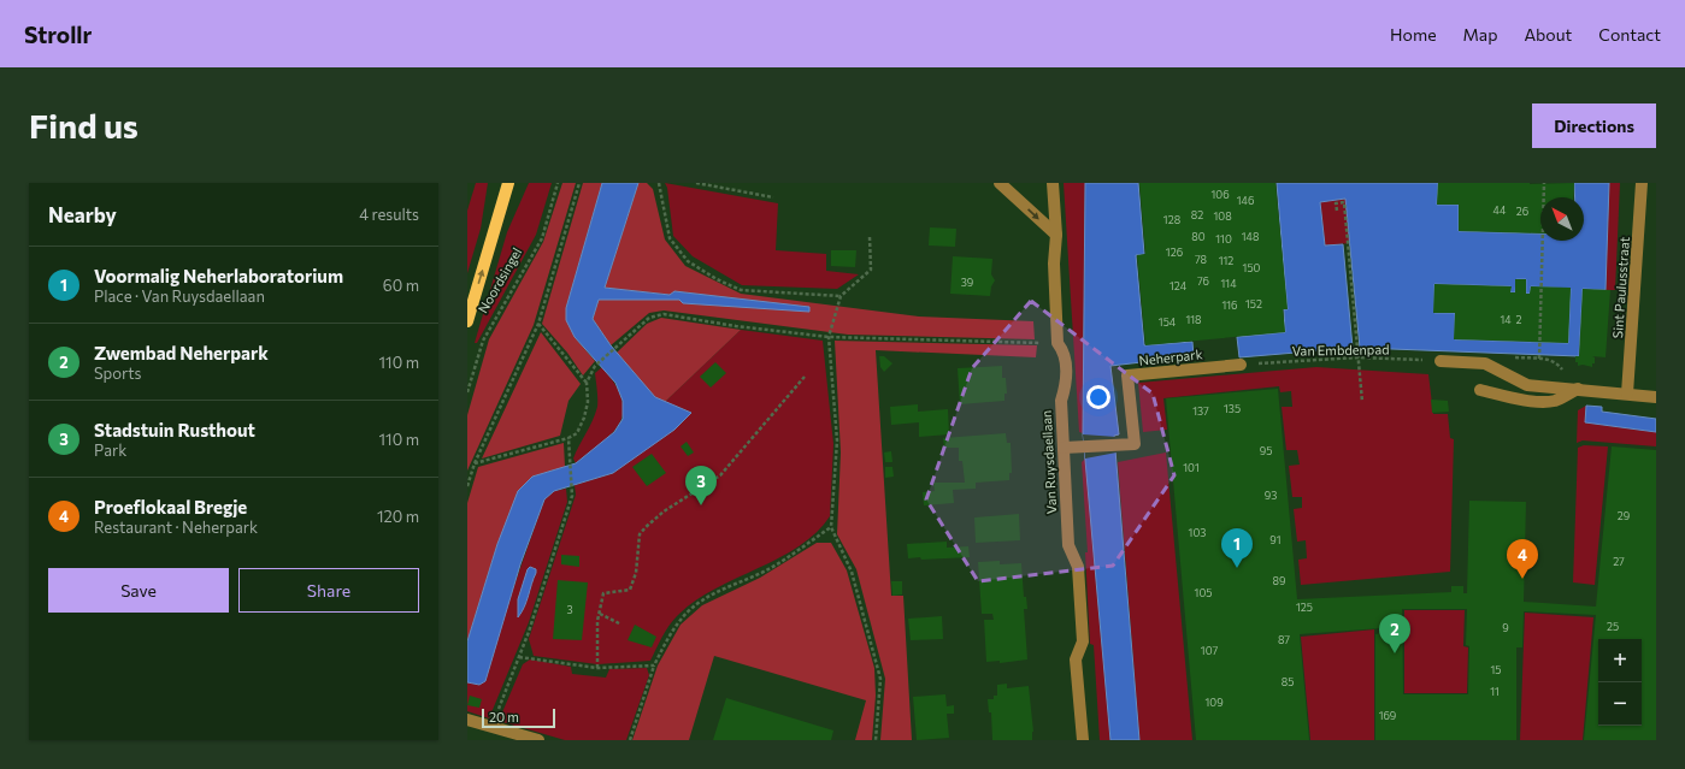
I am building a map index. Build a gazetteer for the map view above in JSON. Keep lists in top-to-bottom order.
{
  "streets": {
    "main road": ["Noordsingel"],
    "street": ["Sint Paulusstraat", "Neherpark", "Van Ruysdaellaan"],
    "path": ["Van Embdenpad"]
  },
  "crossings": [
    ["Van Embdenpad", "Neherpark"],
    ["Neherpark", "Van Ruysdaellaan"]
  ],
  "one_way": ["Noordsingel"],
  "house_numbers": [
    "106",
    "146",
    "44",
    "26",
    "82",
    "108",
    "128",
    "80",
    "148",
    "110",
    "126",
    "78",
    "112",
    "150",
    "76",
    "39",
    "114",
    "124",
    "152",
    "116",
    "118",
    "14",
    "2",
    "154",
    "135",
    "137",
    "95",
    "101",
    "93",
    "29",
    "103",
    "91",
    "27",
    "89",
    "105",
    "125",
    "3",
    "25",
    "9",
    "87",
    "107",
    "15",
    "85",
    "11",
    "109",
    "169"
  ],
  "scale_bar": "20 m",
  "north": "top left",
  "page": {
    "header": "Strollr",
    "nav": [
      "Home",
      "Map",
      "About",
      "Contact"
    ],
    "buttons": [
      "Directions",
      ["Save", "Share"]
    ],
    "title": "Find us",
    "heading": ["Nearby", "4 results"],
    "list": [
      {
        "mark": "1",
        "name": "Voormalig Neherlaboratorium",
        "note": "Place · Van Ruysdaellaan",
        "value": "60 m"
      },
      {
        "mark": "2",
        "name": "Zwembad Neherpark",
        "note": "Sports",
        "value": "110 m"
      },
      {
        "mark": "3",
        "name": "Stadstuin Rusthout",
        "note": "Park",
        "value": "110 m"
      },
      {
        "mark": "4",
        "name": "Proeflokaal Bregje",
        "note": "Restaurant · Neherpark",
        "value": "120 m"
      }
    ],
    "pins": [
      "3",
      "1",
      "4",
      "2"
    ],
    "map_buttons": ["+", "−"],
    "scale": "20 m"
  }
}
